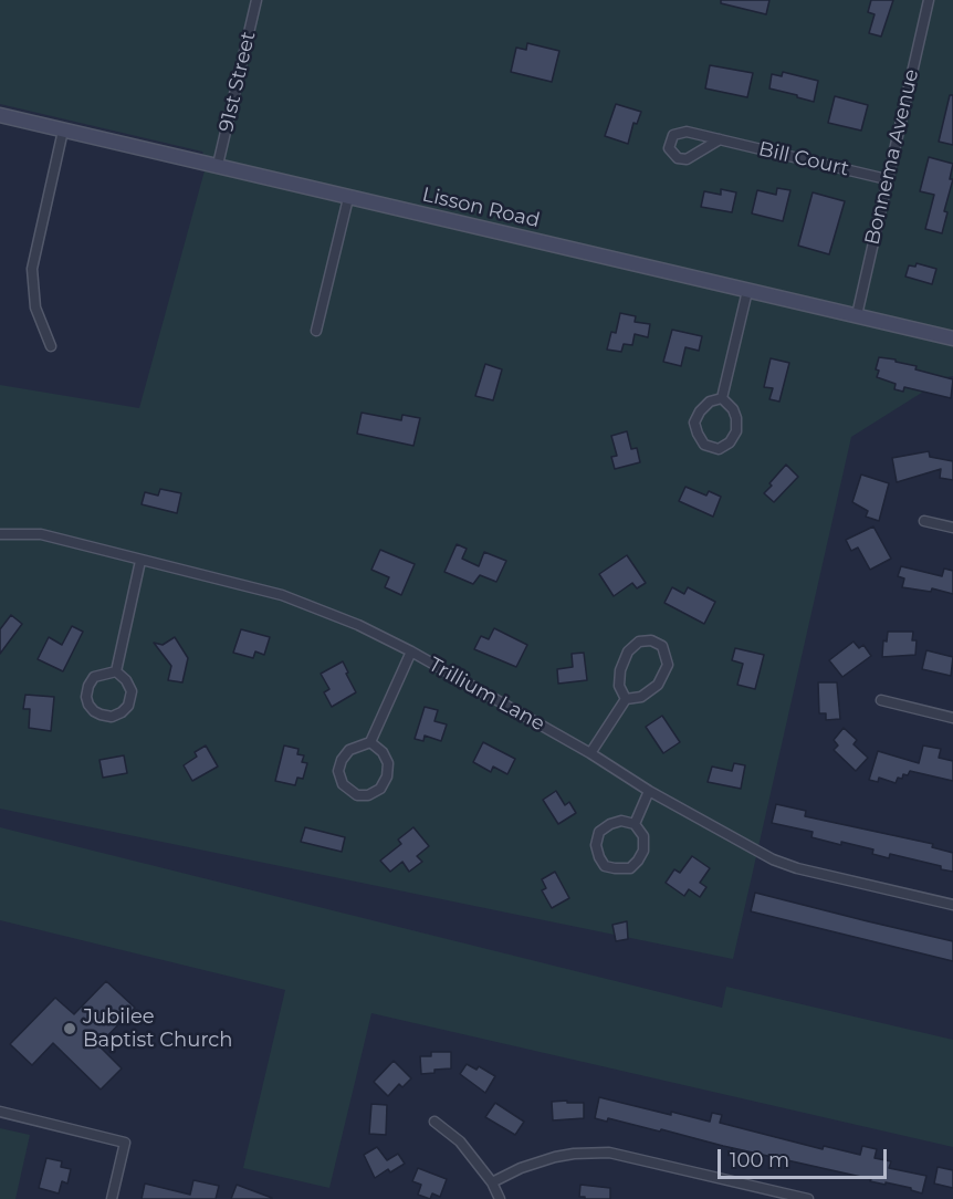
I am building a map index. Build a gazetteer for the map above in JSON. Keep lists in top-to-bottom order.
{
  "streets": {
    "street": [
      "91st Street",
      "Bonnema Avenue",
      "Bill Court",
      "Lisson Road",
      "Trillium Lane"
    ]
  },
  "crossings": [
    ["91st Street", "Lisson Road"],
    ["Bonnema Avenue", "Bill Court"],
    ["Bonnema Avenue", "Lisson Road"]
  ],
  "places": ["Jubilee Baptist Church"],
  "scale_bar": "100 m"
}
